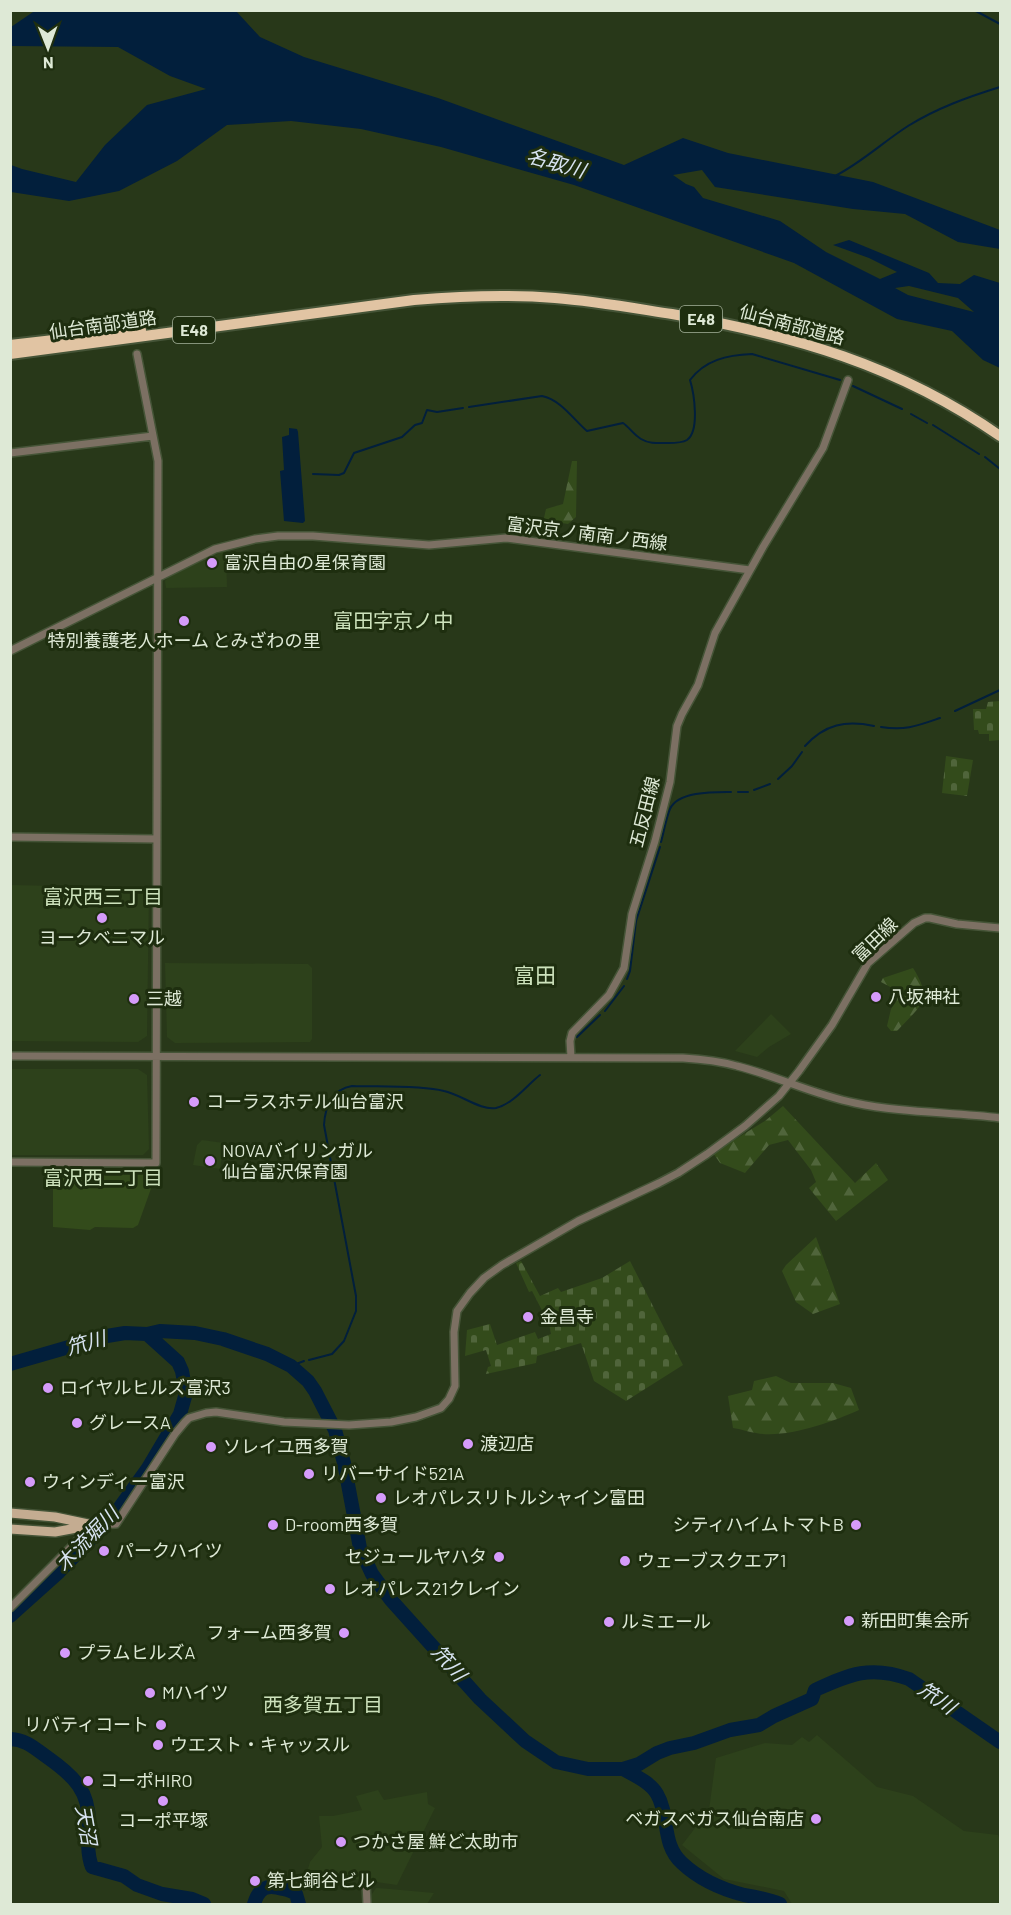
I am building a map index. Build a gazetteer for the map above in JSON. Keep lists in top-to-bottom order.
{
  "streets": {
    "highway": ["E48", "仙台南部道路"],
    "street": ["富沢京ノ南南ノ西線", "五反田線", "富田線"]
  },
  "crossings": [
    ["富沢京ノ南南ノ西線", "五反田線"]
  ],
  "districts": [
    "富田字京ノ中",
    "富沢西三丁目",
    "富田",
    "富沢西二丁目",
    "西多賀五丁目"
  ],
  "water": [
    "名取川",
    "笊川",
    "木流堀川",
    "天沼"
  ],
  "places": [
    "富沢自由の星保育園",
    "特別養護老人ホーム とみざわの里",
    "ヨークベニマル",
    "八坂神社",
    "三越",
    "コーラスホテル仙台富沢",
    "NOVAバイリンガル 仙台富沢保育園",
    "金昌寺",
    "ロイヤルヒルズ富沢3",
    "グレースA",
    "渡辺店",
    "ソレイユ西多賀",
    "リバーサイド521A",
    "ウィンディー富沢",
    "レオパレスリトルシャイン富田",
    "D-room西多賀",
    "シティハイムトマトB",
    "パークハイツ",
    "セジュールヤハタ",
    "ウェーブスクエア1",
    "レオパレス21クレイン",
    "新田町集会所",
    "ルミエール",
    "フォーム西多賀",
    "プラムヒルズA",
    "Mハイツ",
    "リバティコート",
    "ウエスト・キャッスル",
    "コーポHIRO",
    "コーポ平塚",
    "ベガスベガス仙台南店",
    "つかさ屋 鮮ど太助市",
    "第七銅谷ビル"
  ],
  "north": "bottom"
}
